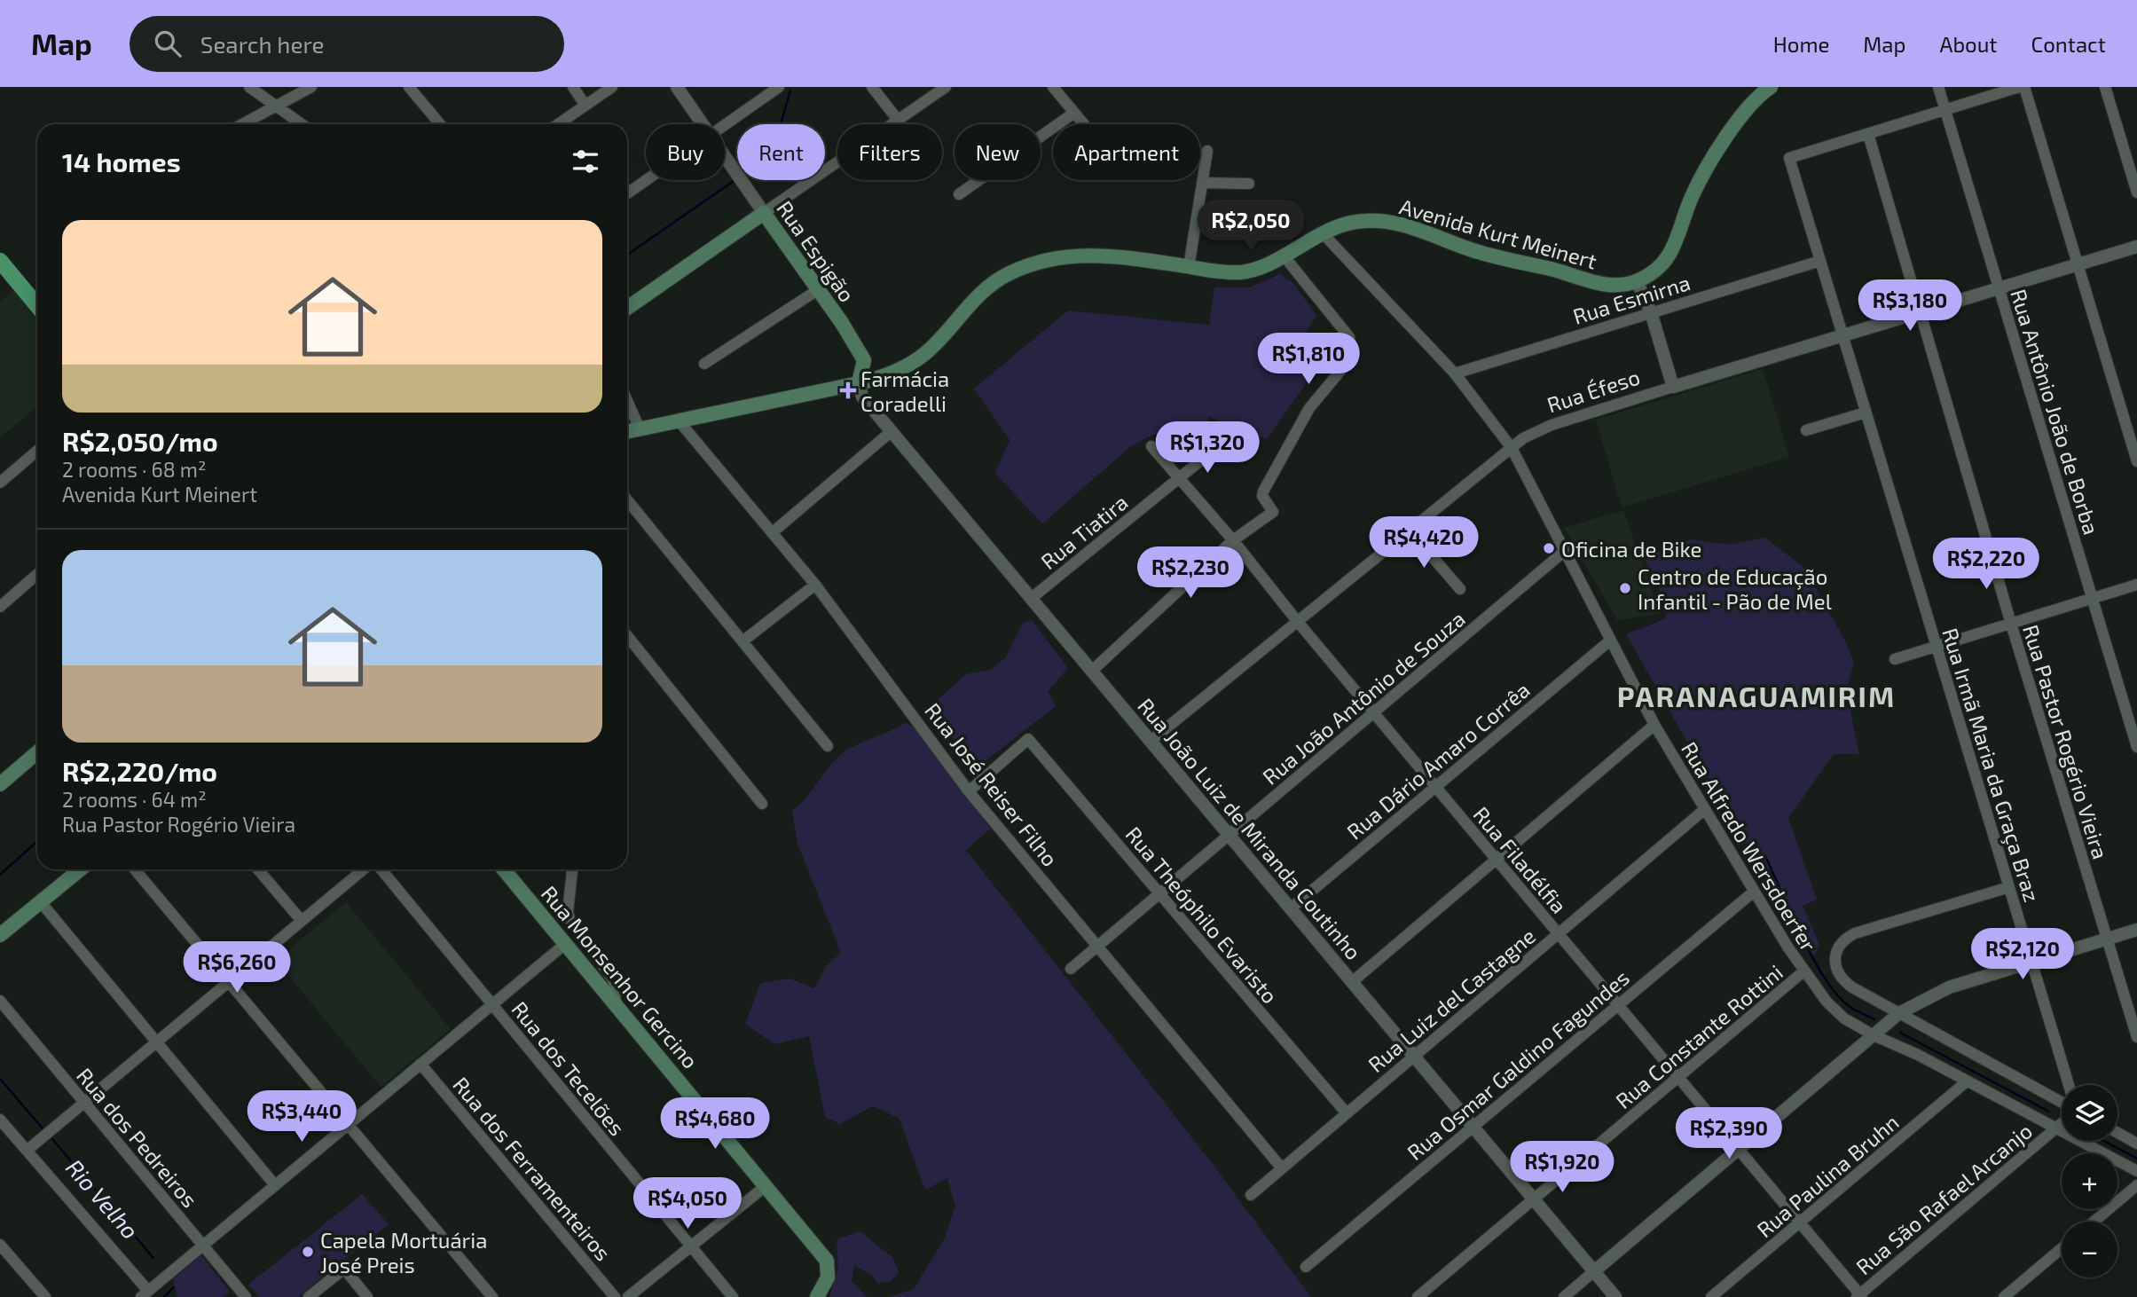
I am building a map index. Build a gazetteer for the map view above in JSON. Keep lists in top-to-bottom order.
{
  "streets": {
    "main road": ["Avenida Kurt Meinert", "Rua Espigão", "Rua Monsenhor Gercino"],
    "street": [
      "Rua Esmirna",
      "Rua Éfeso",
      "Rua Antônio João de Borba",
      "Rua Tiatira",
      "Rua João Antônio de Souza",
      "Rua Pastor Rogério Vieira",
      "Rua Dário Amaro Corrêa",
      "Rua Irmã Maria da Graça Braz",
      "Rua José Reiser Filho",
      "Rua João Luiz de Miranda Coutinho",
      "Rua Alfredo Wersdoerfer",
      "Rua Filadélfia",
      "Rua Theóphilo Evaristo",
      "Rua Luiz del Castagne",
      "Rua Constante Rottini",
      "Rua Osmar Galdino Fagundes",
      "Rua dos Tecelões",
      "Rua dos Pedreiros",
      "Rua dos Ferramenteiros",
      "Rua Paulina Bruhn",
      "Rua São Rafael Arcanjo"
    ]
  },
  "crossings": [
    ["Avenida Kurt Meinert", "Rua João Luiz de Miranda Coutinho"],
    ["Avenida Kurt Meinert", "Rua Alfredo Wersdoerfer"],
    ["Rua Esmirna", "Rua Irmã Maria da Graça Braz"],
    ["Rua Esmirna", "Rua Alfredo Wersdoerfer"],
    ["Rua Éfeso", "Rua Antônio João de Borba"],
    ["Rua Éfeso", "Rua Pastor Rogério Vieira"],
    ["Rua Éfeso", "Rua Irmã Maria da Graça Braz"],
    ["Rua Éfeso", "Rua João Luiz de Miranda Coutinho"],
    ["Rua Éfeso", "Rua Alfredo Wersdoerfer"],
    ["Rua Éfeso", "Rua Filadélfia"],
    ["Rua Tiatira", "Rua João Luiz de Miranda Coutinho"],
    ["Rua Tiatira", "Rua Filadélfia"],
    ["Rua João Antônio de Souza", "Rua José Reiser Filho"],
    ["Rua João Antônio de Souza", "Rua João Luiz de Miranda Coutinho"],
    ["Rua João Antônio de Souza", "Rua Alfredo Wersdoerfer"],
    ["Rua João Antônio de Souza", "Rua Filadélfia"],
    ["Rua João Antônio de Souza", "Rua Theóphilo Evaristo"],
    ["Rua Pastor Rogério Vieira", "Rua Irmã Maria da Graça Braz"],
    ["Rua Dário Amaro Corrêa", "Rua João Luiz de Miranda Coutinho"],
    ["Rua Dário Amaro Corrêa", "Rua Alfredo Wersdoerfer"],
    ["Rua Dário Amaro Corrêa", "Rua Filadélfia"],
    ["Rua José Reiser Filho", "Rua Theóphilo Evaristo"],
    ["Rua José Reiser Filho", "Rua Luiz del Castagne"],
    ["Rua João Luiz de Miranda Coutinho", "Rua Luiz del Castagne"],
    ["Rua João Luiz de Miranda Coutinho", "Rua Constante Rottini"],
    ["Rua João Luiz de Miranda Coutinho", "Rua Osmar Galdino Fagundes"],
    ["Rua Alfredo Wersdoerfer", "Rua Luiz del Castagne"],
    ["Rua Alfredo Wersdoerfer", "Rua Constante Rottini"],
    ["Rua Alfredo Wersdoerfer", "Rua Osmar Galdino Fagundes"],
    ["Rua Alfredo Wersdoerfer", "Rua Paulina Bruhn"],
    ["Rua Alfredo Wersdoerfer", "Rua São Rafael Arcanjo"],
    ["Rua Filadélfia", "Rua Luiz del Castagne"],
    ["Rua Filadélfia", "Rua Constante Rottini"],
    ["Rua Filadélfia", "Rua Osmar Galdino Fagundes"],
    ["Rua Filadélfia", "Rua Paulina Bruhn"],
    ["Rua Filadélfia", "Rua São Rafael Arcanjo"],
    ["Rua Theóphilo Evaristo", "Rua Luiz del Castagne"]
  ],
  "districts": ["PARANAGUAMIRIM"],
  "water": ["Rio Velho"],
  "places": {
    "health": ["Farmácia Coradelli"],
    "other": ["Oficina de Bike", "Centro de Educação Infantil - Pão de Mel", "Capela Mortuária José Preis"]
  },
  "page": {
    "header": "Map",
    "search": "Search here",
    "nav": [
      "Home",
      "Map",
      "About",
      "Contact"
    ],
    "chip": [
      "Buy",
      "Rent",
      "Filters",
      "New",
      "Apartment"
    ],
    "heading": "14 homes",
    "list": [
      {
        "name": "R$2,050/mo",
        "note": "2 rooms · 68 m² · Avenida Kurt Meinert"
      },
      {
        "name": "R$2,220/mo",
        "note": "2 rooms · 64 m² · Rua Pastor Rogério Vieira"
      }
    ],
    "price": [
      "R$2,050",
      "R$3,180",
      "R$1,810",
      "R$1,320",
      "R$4,420",
      "R$2,220",
      "R$2,230",
      "R$2,120",
      "R$6,260",
      "R$3,440",
      "R$4,680",
      "R$2,390",
      "R$1,920",
      "R$4,050"
    ],
    "map_buttons": ["+", "−"]
  }
}
